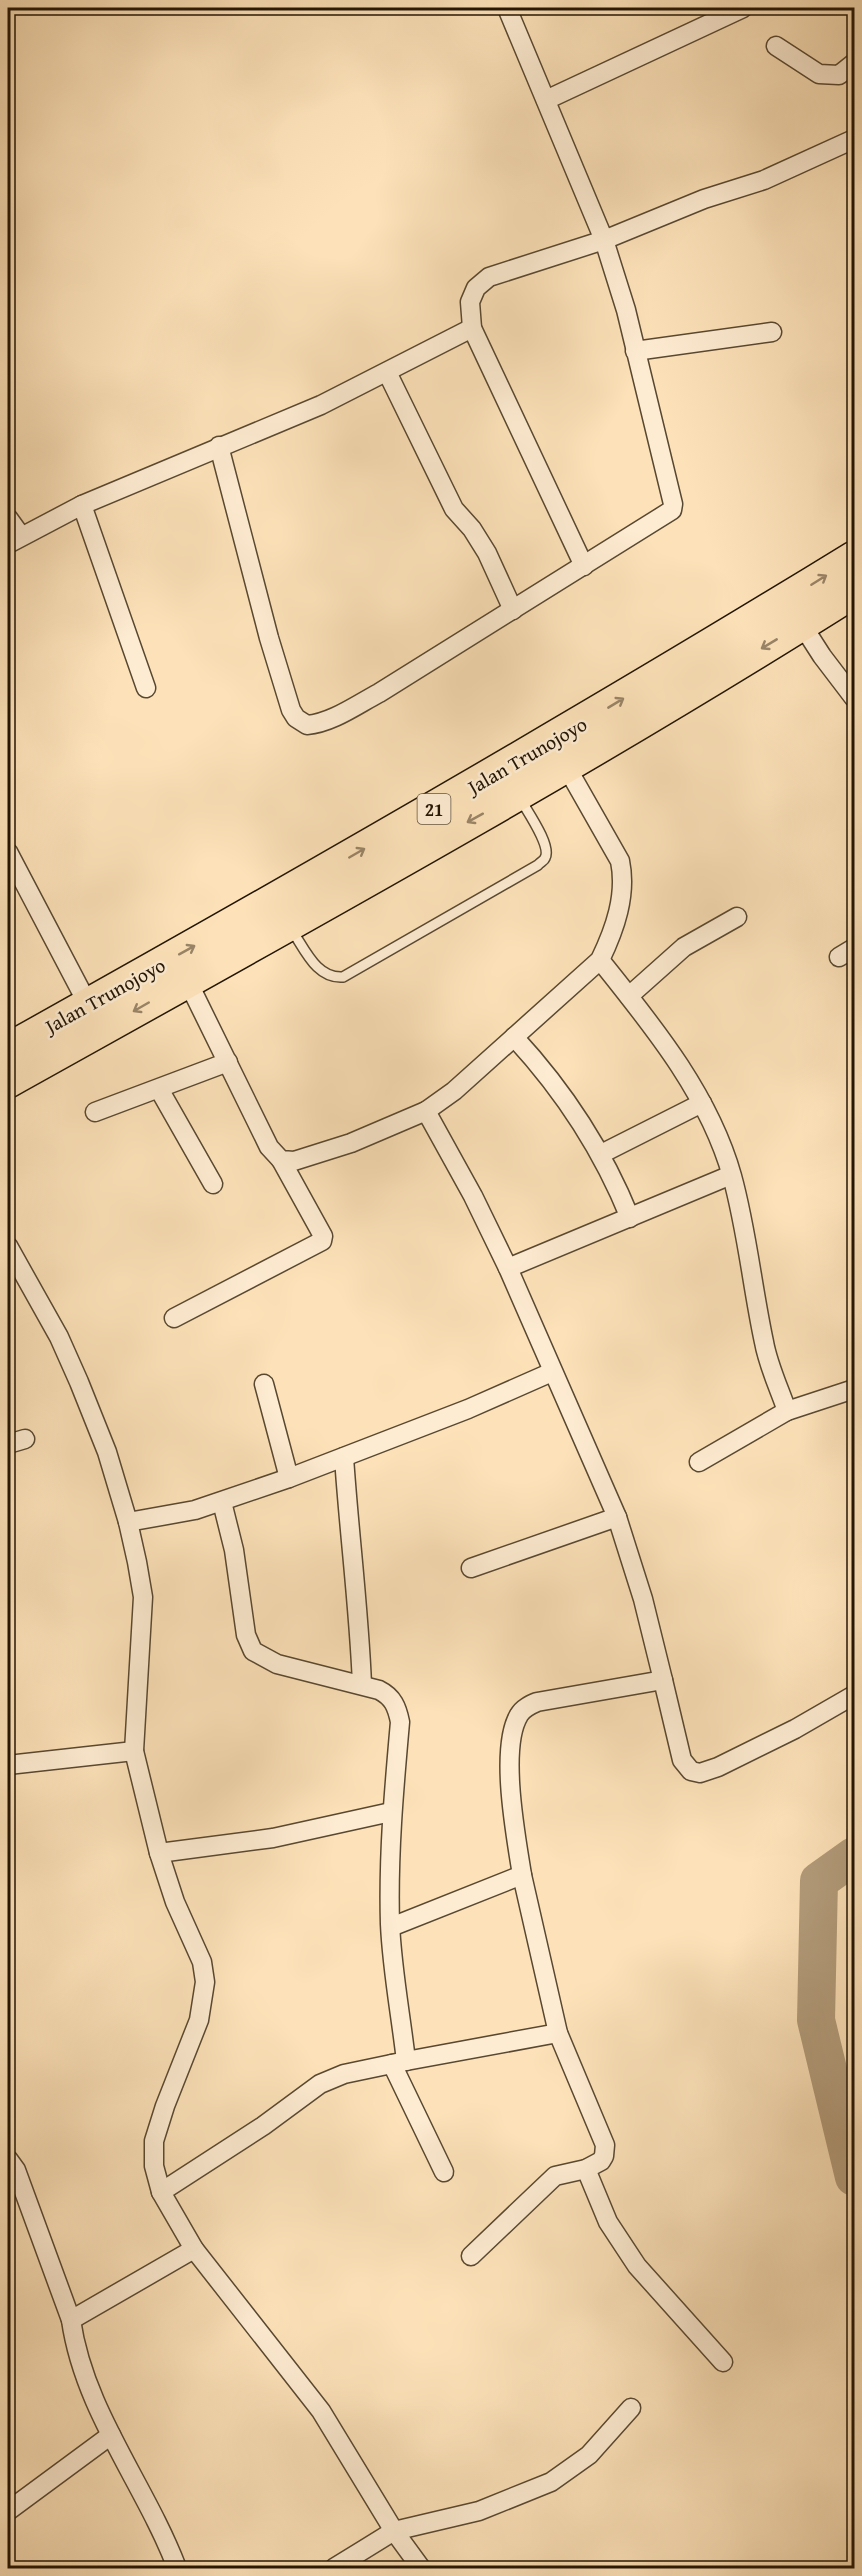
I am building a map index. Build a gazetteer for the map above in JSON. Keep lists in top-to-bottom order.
{
  "streets": {
    "highway": ["Jalan Trunojoyo", "21"]
  }
}
